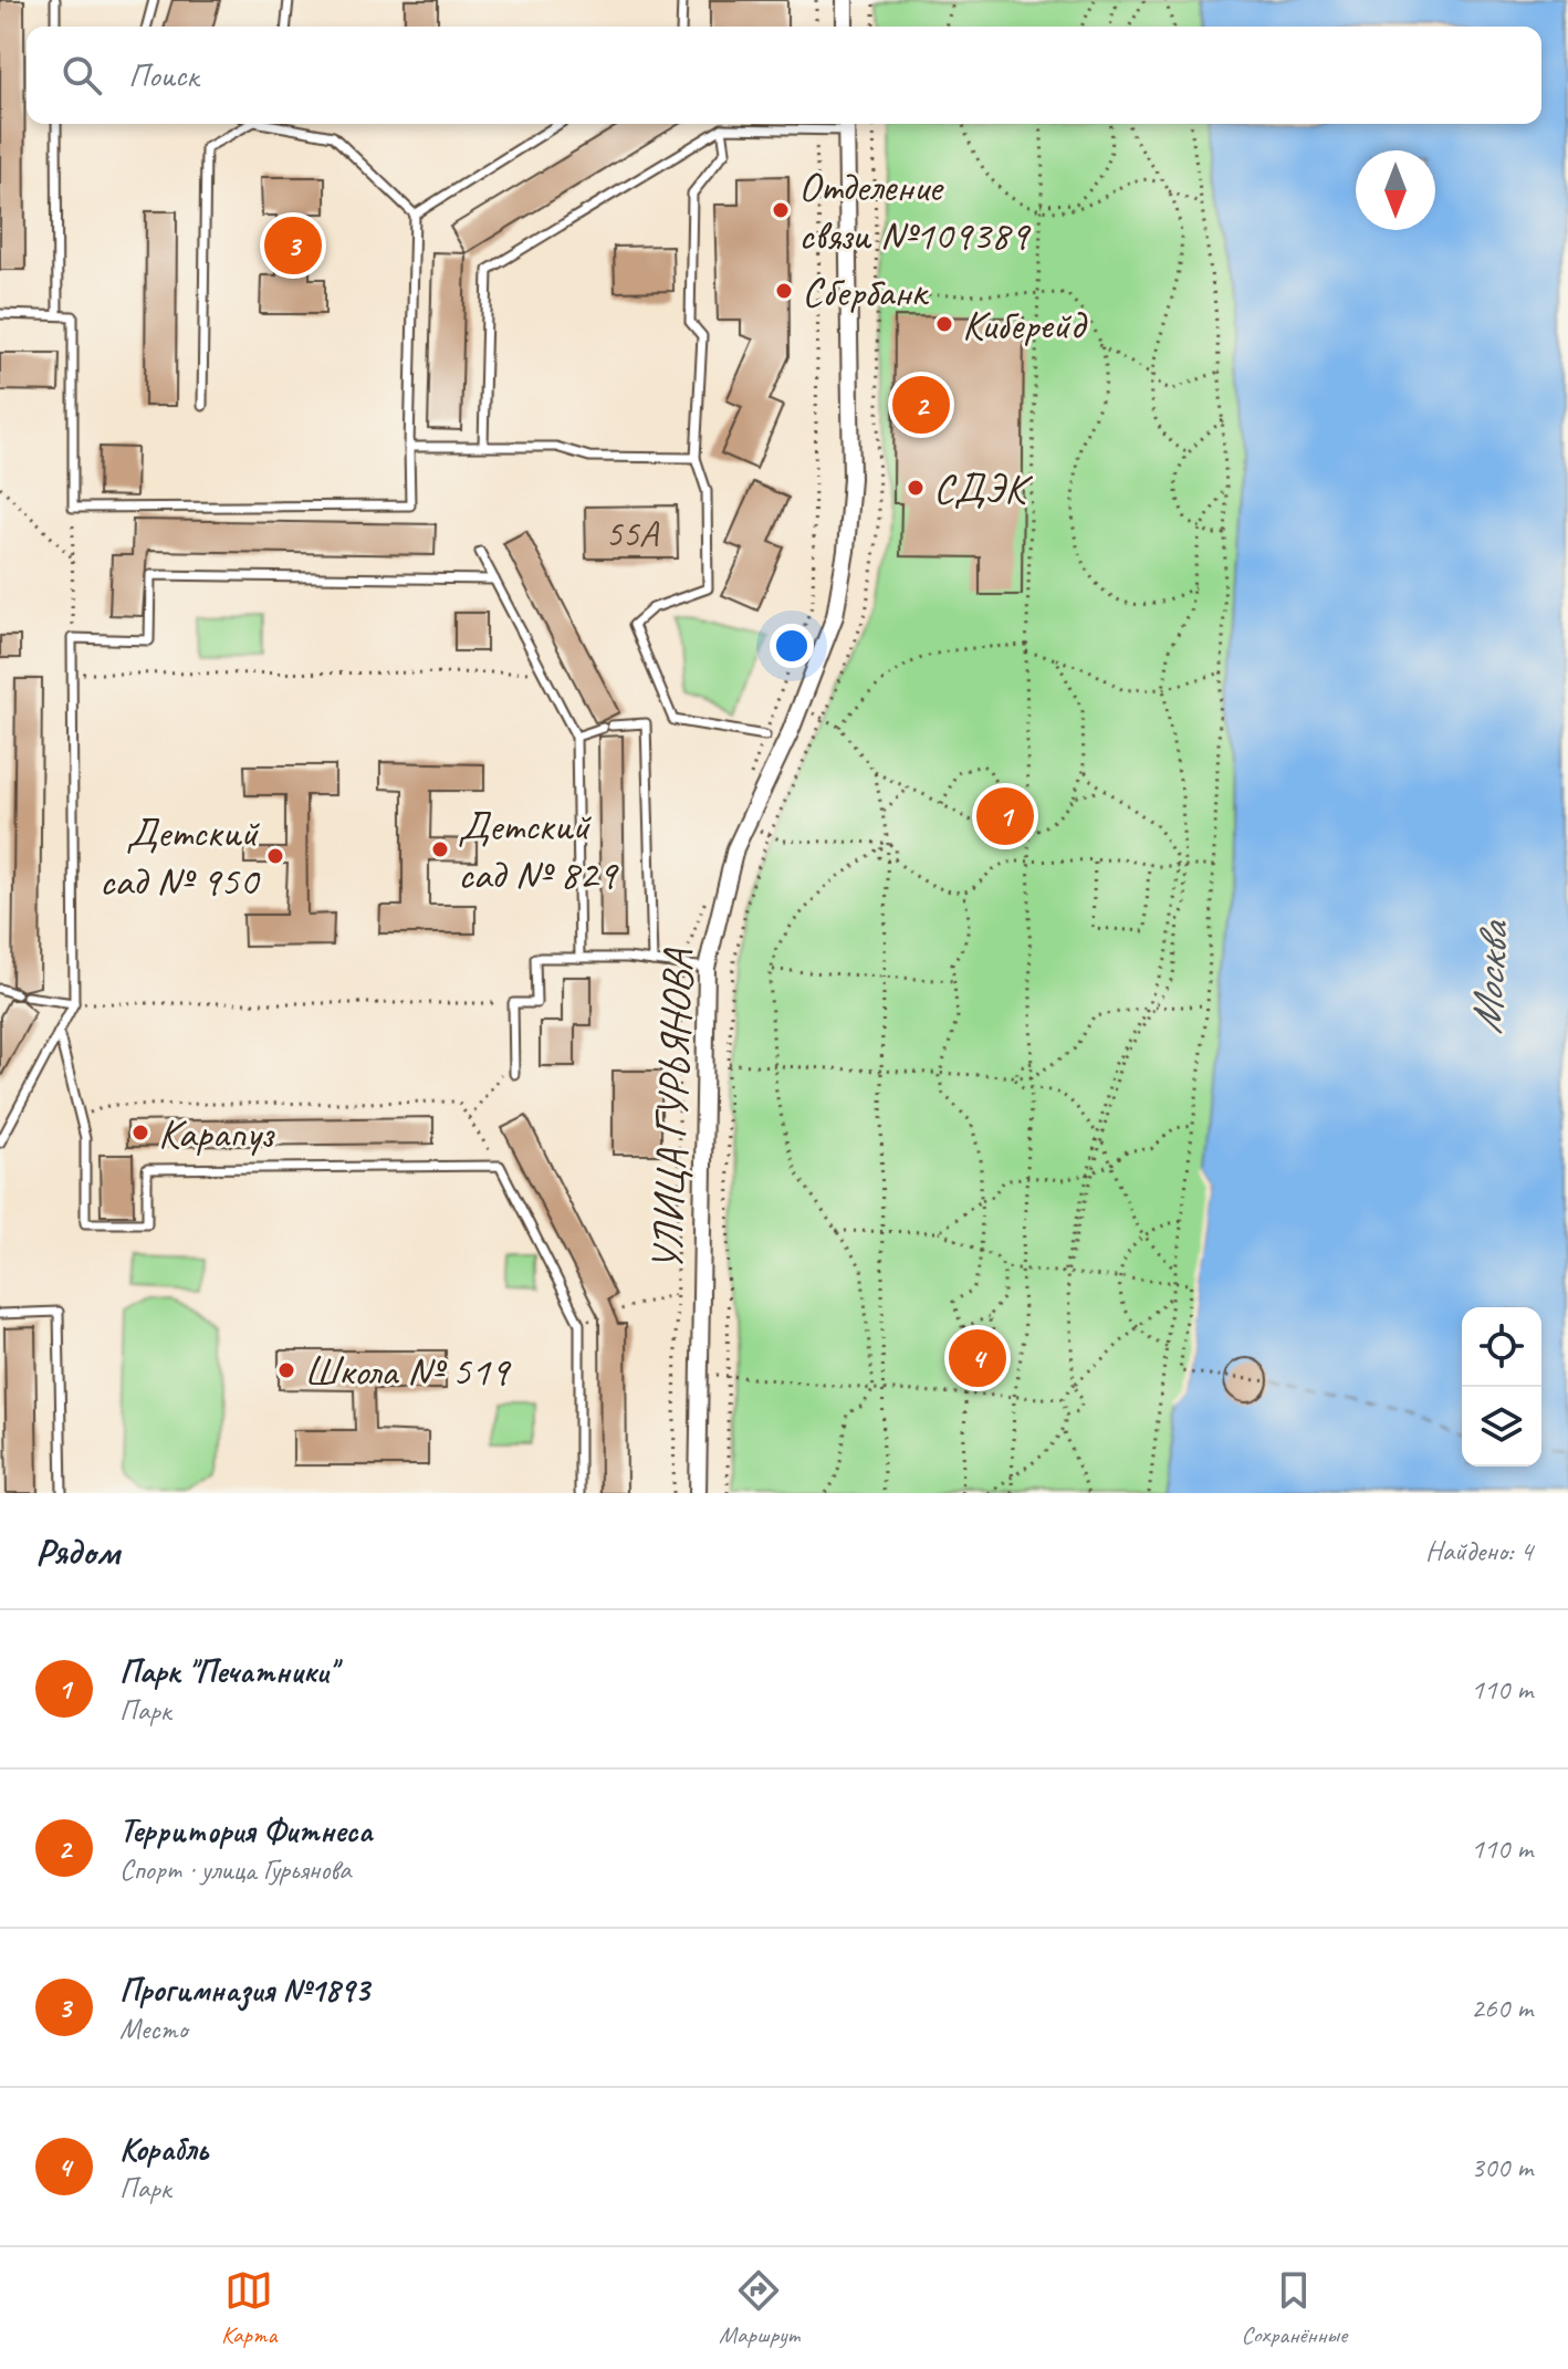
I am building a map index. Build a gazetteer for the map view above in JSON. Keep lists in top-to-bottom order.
{
  "streets": {
    "street": ["УЛИЦА ГУРЬЯНОВА"]
  },
  "water": ["Москва"],
  "places": [
    "Отделение связи №109389",
    "Сбербанк",
    "Киберейд",
    "СДЭК",
    "Детский сад № 829",
    "Детский сад № 950",
    "Карапуз",
    "Школа № 519"
  ],
  "house_numbers": ["55А"],
  "north": "bottom",
  "page": {
    "search": "Поиск",
    "pins": [
      "3",
      "2",
      "1",
      "4"
    ],
    "heading": ["Рядом", "Найдено: 4"],
    "list": [
      {
        "mark": "1",
        "name": "Парк \"Печатники\"",
        "note": "Парк",
        "value": "110 m"
      },
      {
        "mark": "2",
        "name": "Территория Фитнеса",
        "note": "Спорт · улица Гурьянова",
        "value": "110 m"
      },
      {
        "mark": "3",
        "name": "Прогимназия №1893",
        "note": "Место",
        "value": "260 m"
      },
      {
        "mark": "4",
        "name": "Корабль",
        "note": "Парк",
        "value": "300 m"
      }
    ],
    "nav": ["Карта", "Маршрут", "Сохранённые"]
  }
}
